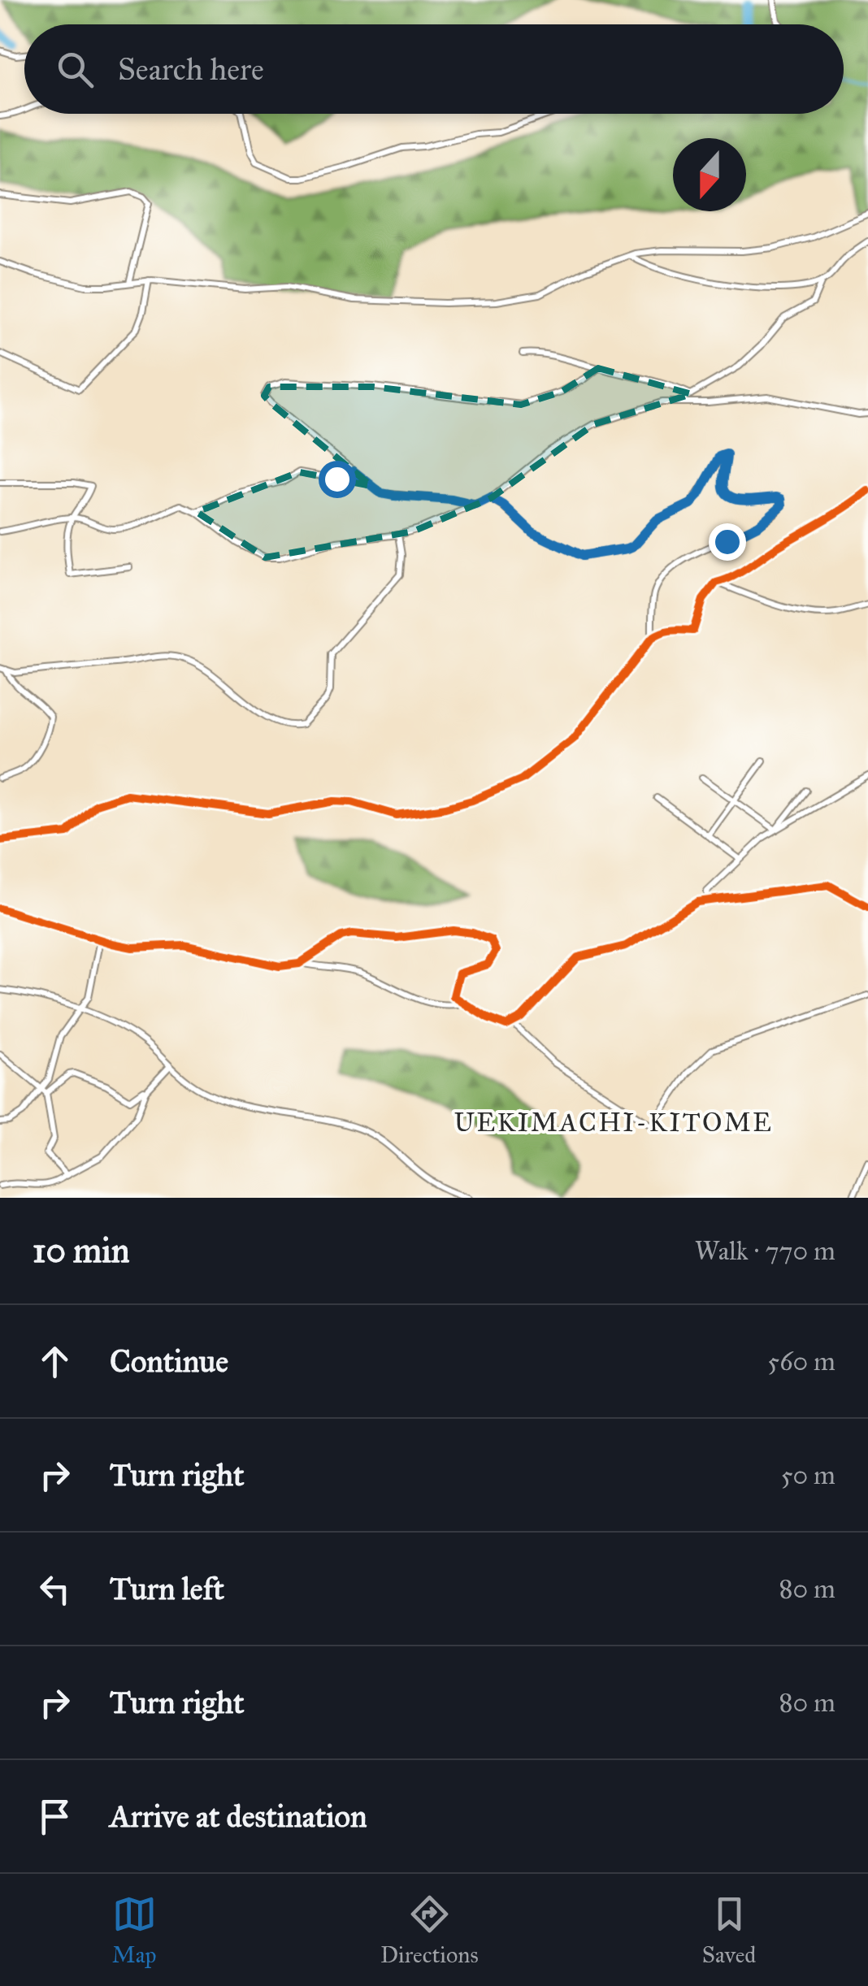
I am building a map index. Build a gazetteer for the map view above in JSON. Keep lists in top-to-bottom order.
{
  "districts": ["UEKIMACHI-KITOME"],
  "north": "bottom",
  "page": {
    "search": "Search here",
    "heading": ["10 min", "Walk · 770 m"],
    "list": [
      ["Continue", "560 m"],
      ["Turn right", "50 m"],
      ["Turn left", "80 m"],
      ["Turn right", "80 m"],
      "Arrive at destination"
    ],
    "nav": ["Map", "Directions", "Saved"]
  }
}
